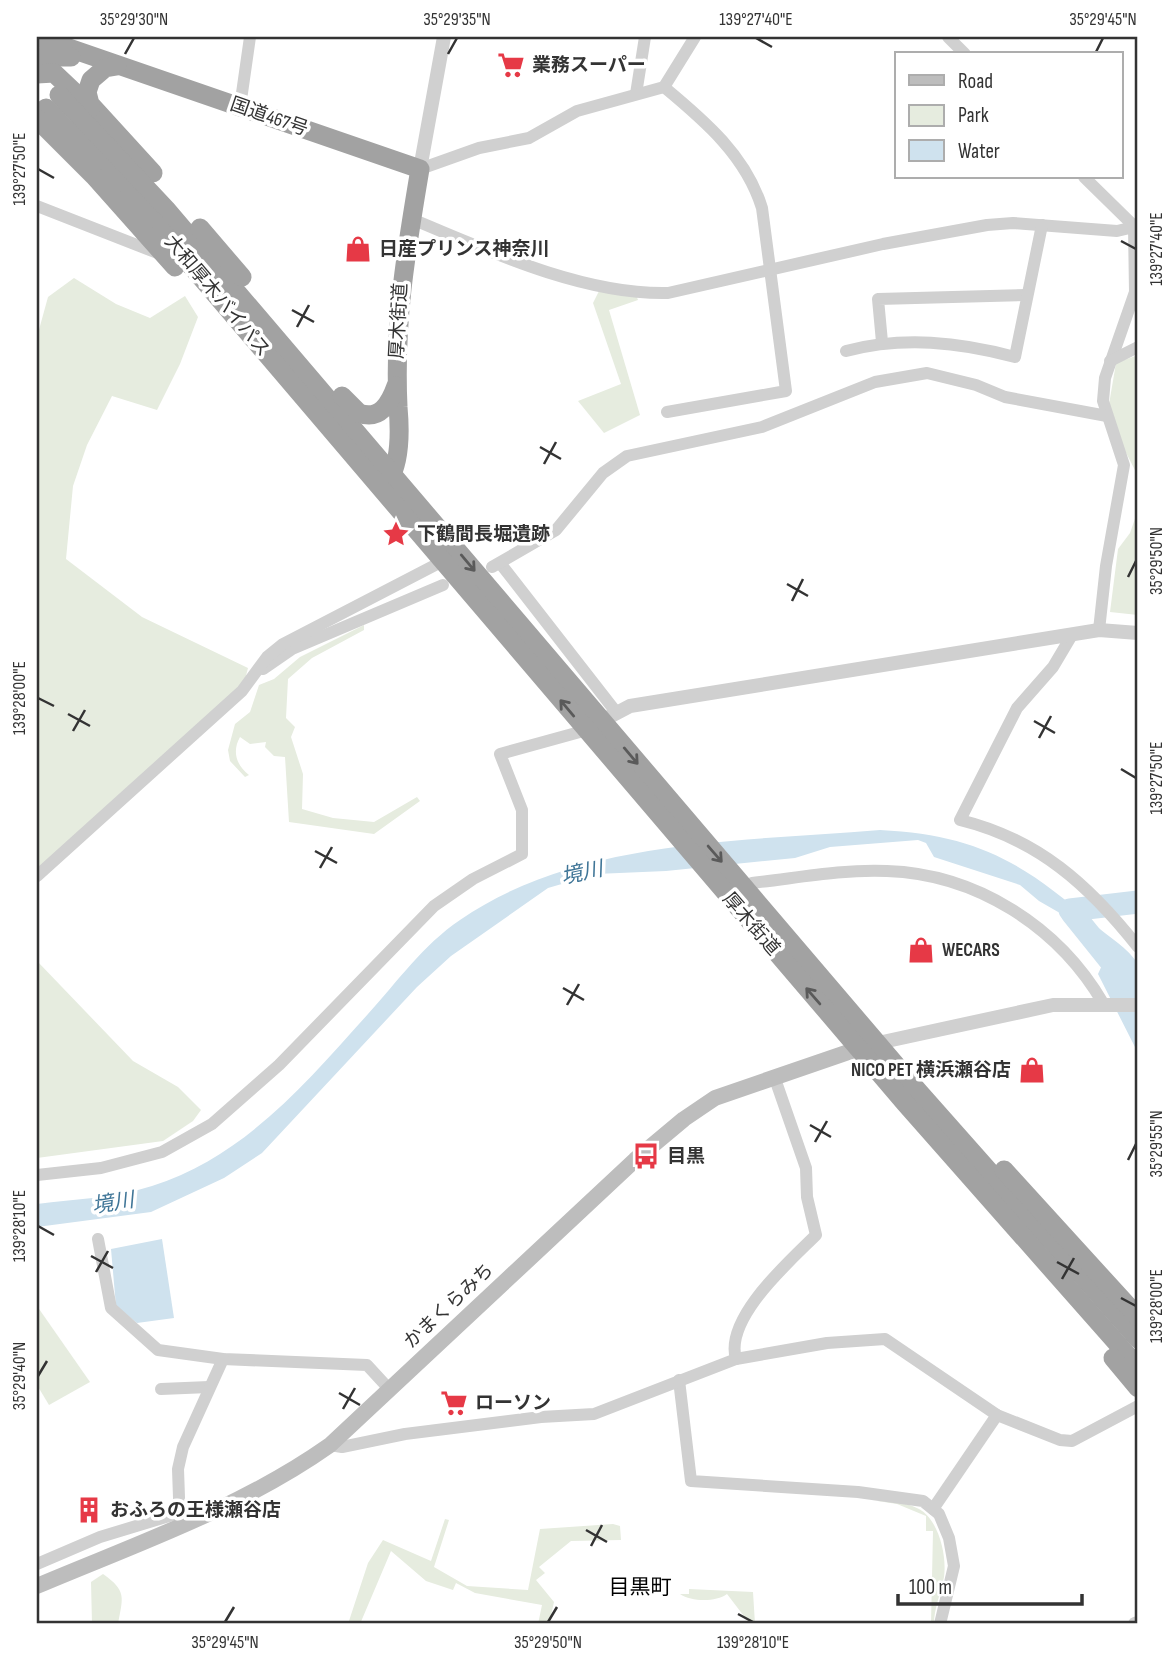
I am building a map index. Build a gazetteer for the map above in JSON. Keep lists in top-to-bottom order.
{
  "streets": {
    "highway": ["国道467号", "大和厚木バイパス", "厚木街道"],
    "main road": ["かまくらみち"]
  },
  "crossings": [
    ["国道467号", "厚木街道"],
    ["大和厚木バイパス", "厚木街道"],
    ["厚木街道", "かまくらみち"]
  ],
  "districts": ["目黒町"],
  "water": ["境川"],
  "places": {
    "supermarket": ["業務スーパー", "ローソン"],
    "shop": ["日産プリンス神奈川", "WECARS", "NICO PET 横浜瀬谷店"],
    "place": ["下鶴間長堀遺跡"],
    "bus stop": ["目黒"],
    "building": ["おふろの王様瀬谷店"]
  },
  "legend": ["Road", "Park", "Water"],
  "scale_bar": "100 m",
  "coordinates": [
    "35°29'30\"N",
    "35°29'35\"N",
    "139°27'40\"E",
    "35°29'45\"N",
    "139°27'50\"E",
    "35°29'50\"N",
    "139°28'00\"E",
    "35°29'55\"N",
    "139°28'10\"E",
    "35°29'40\"N"
  ]
}
